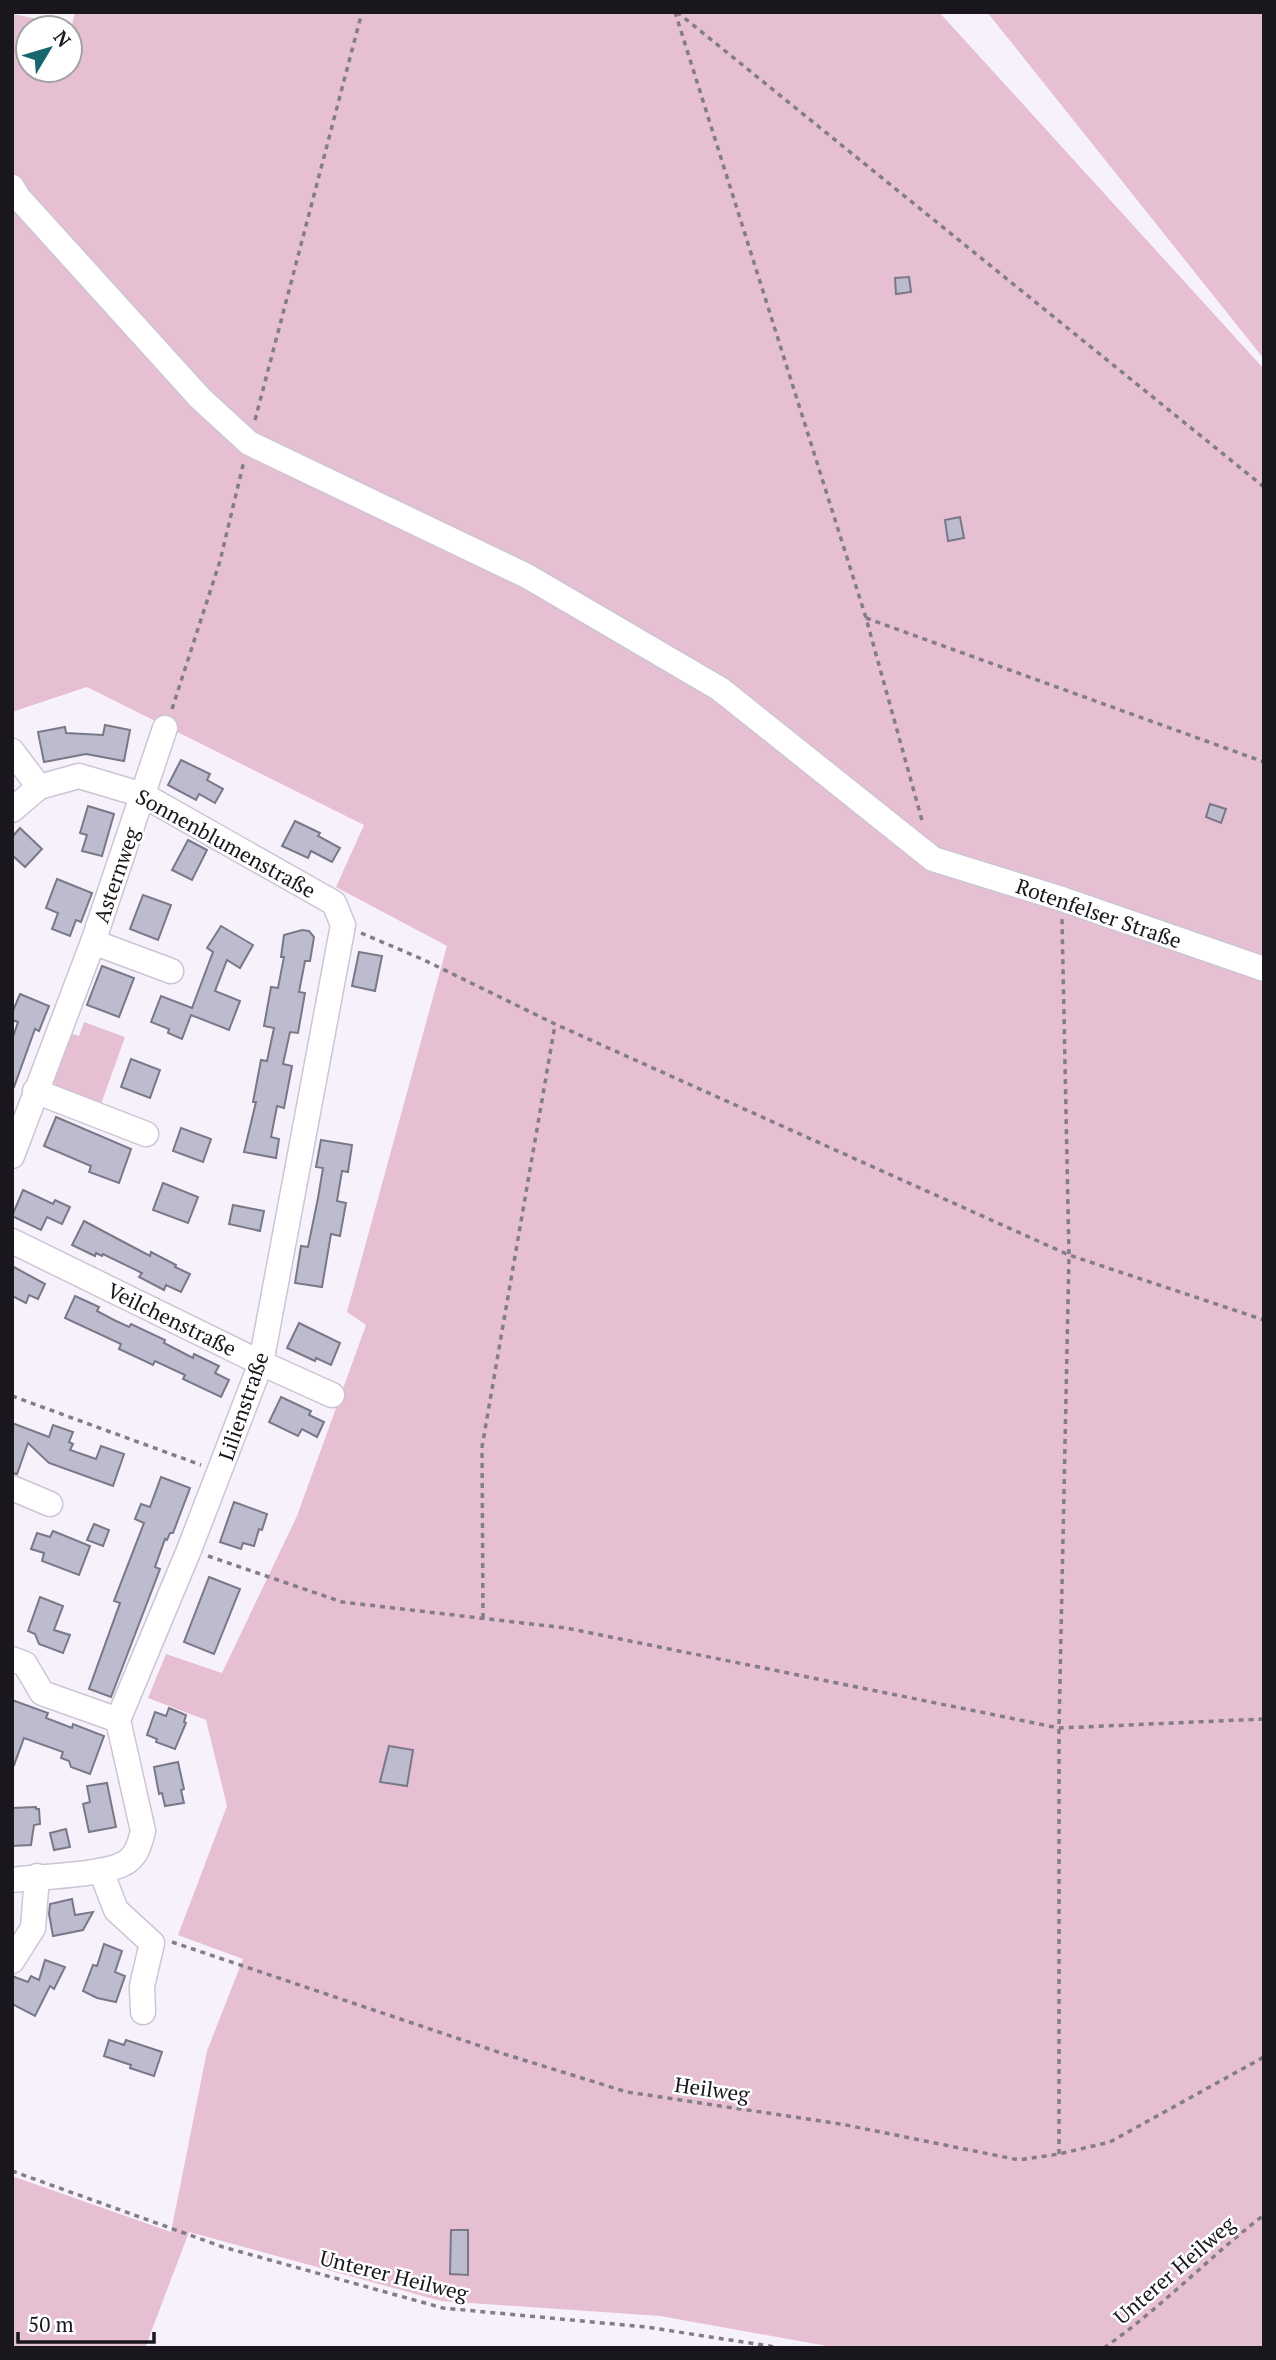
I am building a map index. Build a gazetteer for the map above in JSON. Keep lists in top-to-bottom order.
{
  "streets": {
    "street": [
      "Sonnenblumenstraße",
      "Asternweg",
      "Rotenfelser Straße",
      "Veilchenstraße",
      "Lilienstraße"
    ],
    "path": ["Heilweg", "Unterer Heilweg"]
  },
  "crossings": [
    ["Sonnenblumenstraße", "Asternweg"],
    ["Sonnenblumenstraße", "Lilienstraße"],
    ["Veilchenstraße", "Lilienstraße"]
  ],
  "scale_bar": "50 m",
  "north": "top right"
}
